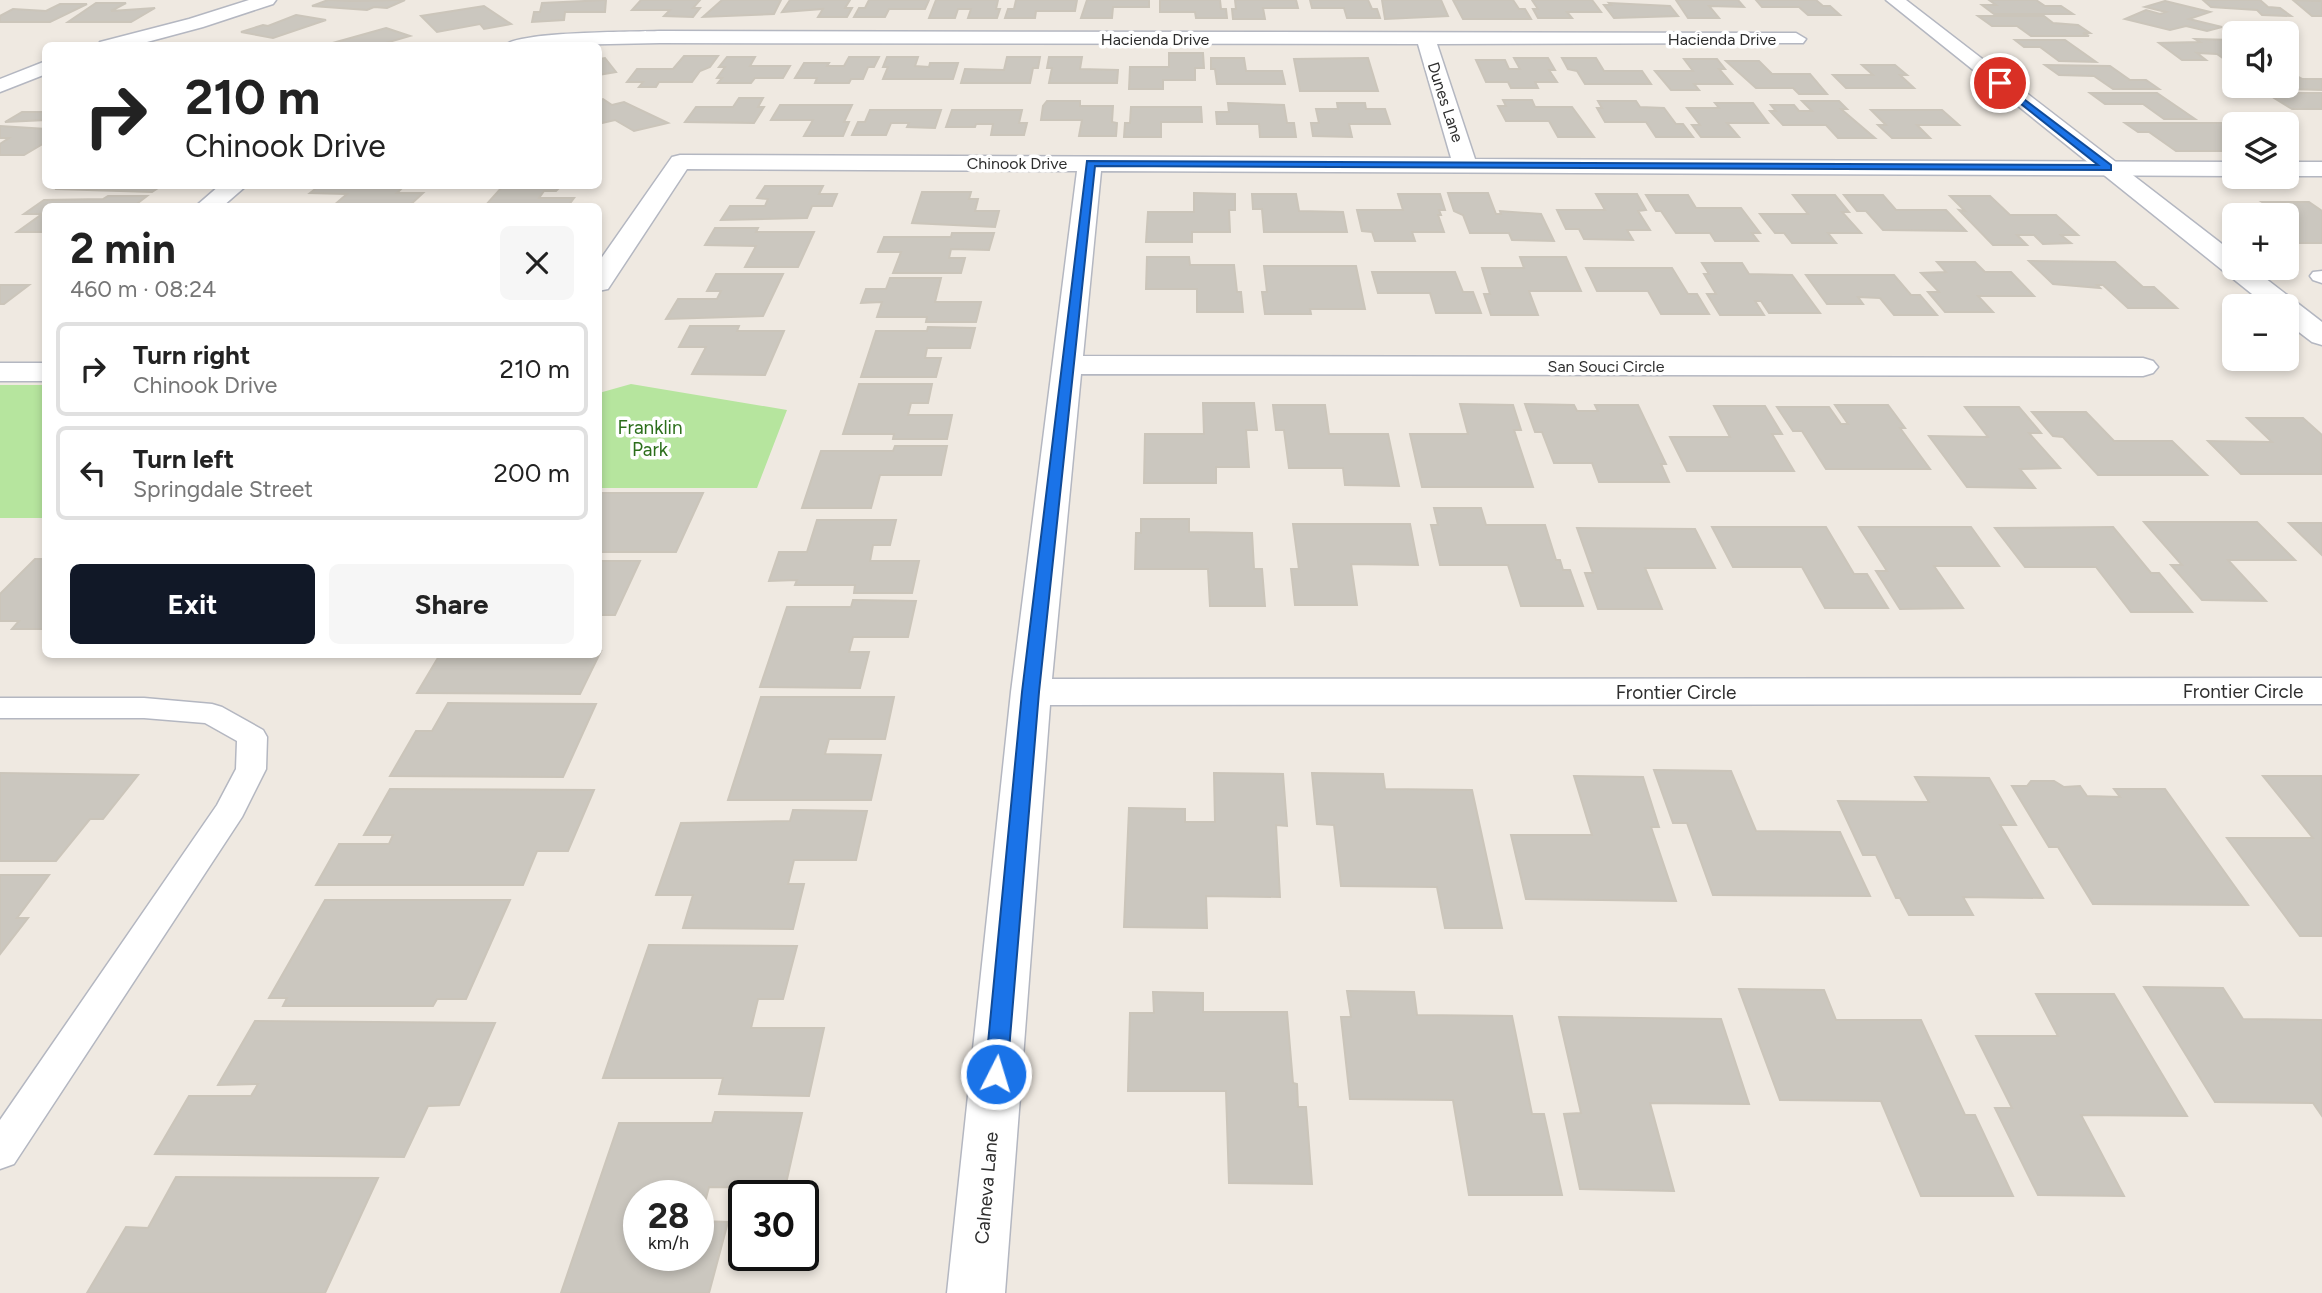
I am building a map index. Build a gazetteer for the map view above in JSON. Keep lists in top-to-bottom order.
{
  "streets": {
    "street": [
      "Hacienda Drive",
      "Dunes Lane",
      "Chinook Drive",
      "San Souci Circle",
      "Frontier Circle",
      "Calneva Lane"
    ]
  },
  "crossings": [
    ["Hacienda Drive", "Dunes Lane"],
    ["Dunes Lane", "Chinook Drive"],
    ["Chinook Drive", "Calneva Lane"],
    ["San Souci Circle", "Calneva Lane"],
    ["Frontier Circle", "Calneva Lane"]
  ],
  "parks": ["Franklin Park"],
  "page": {
    "map_buttons": ["+", "−"],
    "turn": ["210 m", "Chinook Drive"],
    "heading": ["2 min", "460 m · 08:24"],
    "list": [
      {
        "name": "Turn right",
        "note": "Chinook Drive",
        "value": "210 m"
      },
      {
        "name": "Turn left",
        "note": "Springdale Street",
        "value": "200 m"
      }
    ],
    "buttons": ["Exit", "Share"],
    "speed": "28 km/h",
    "limit": "30"
  }
}
